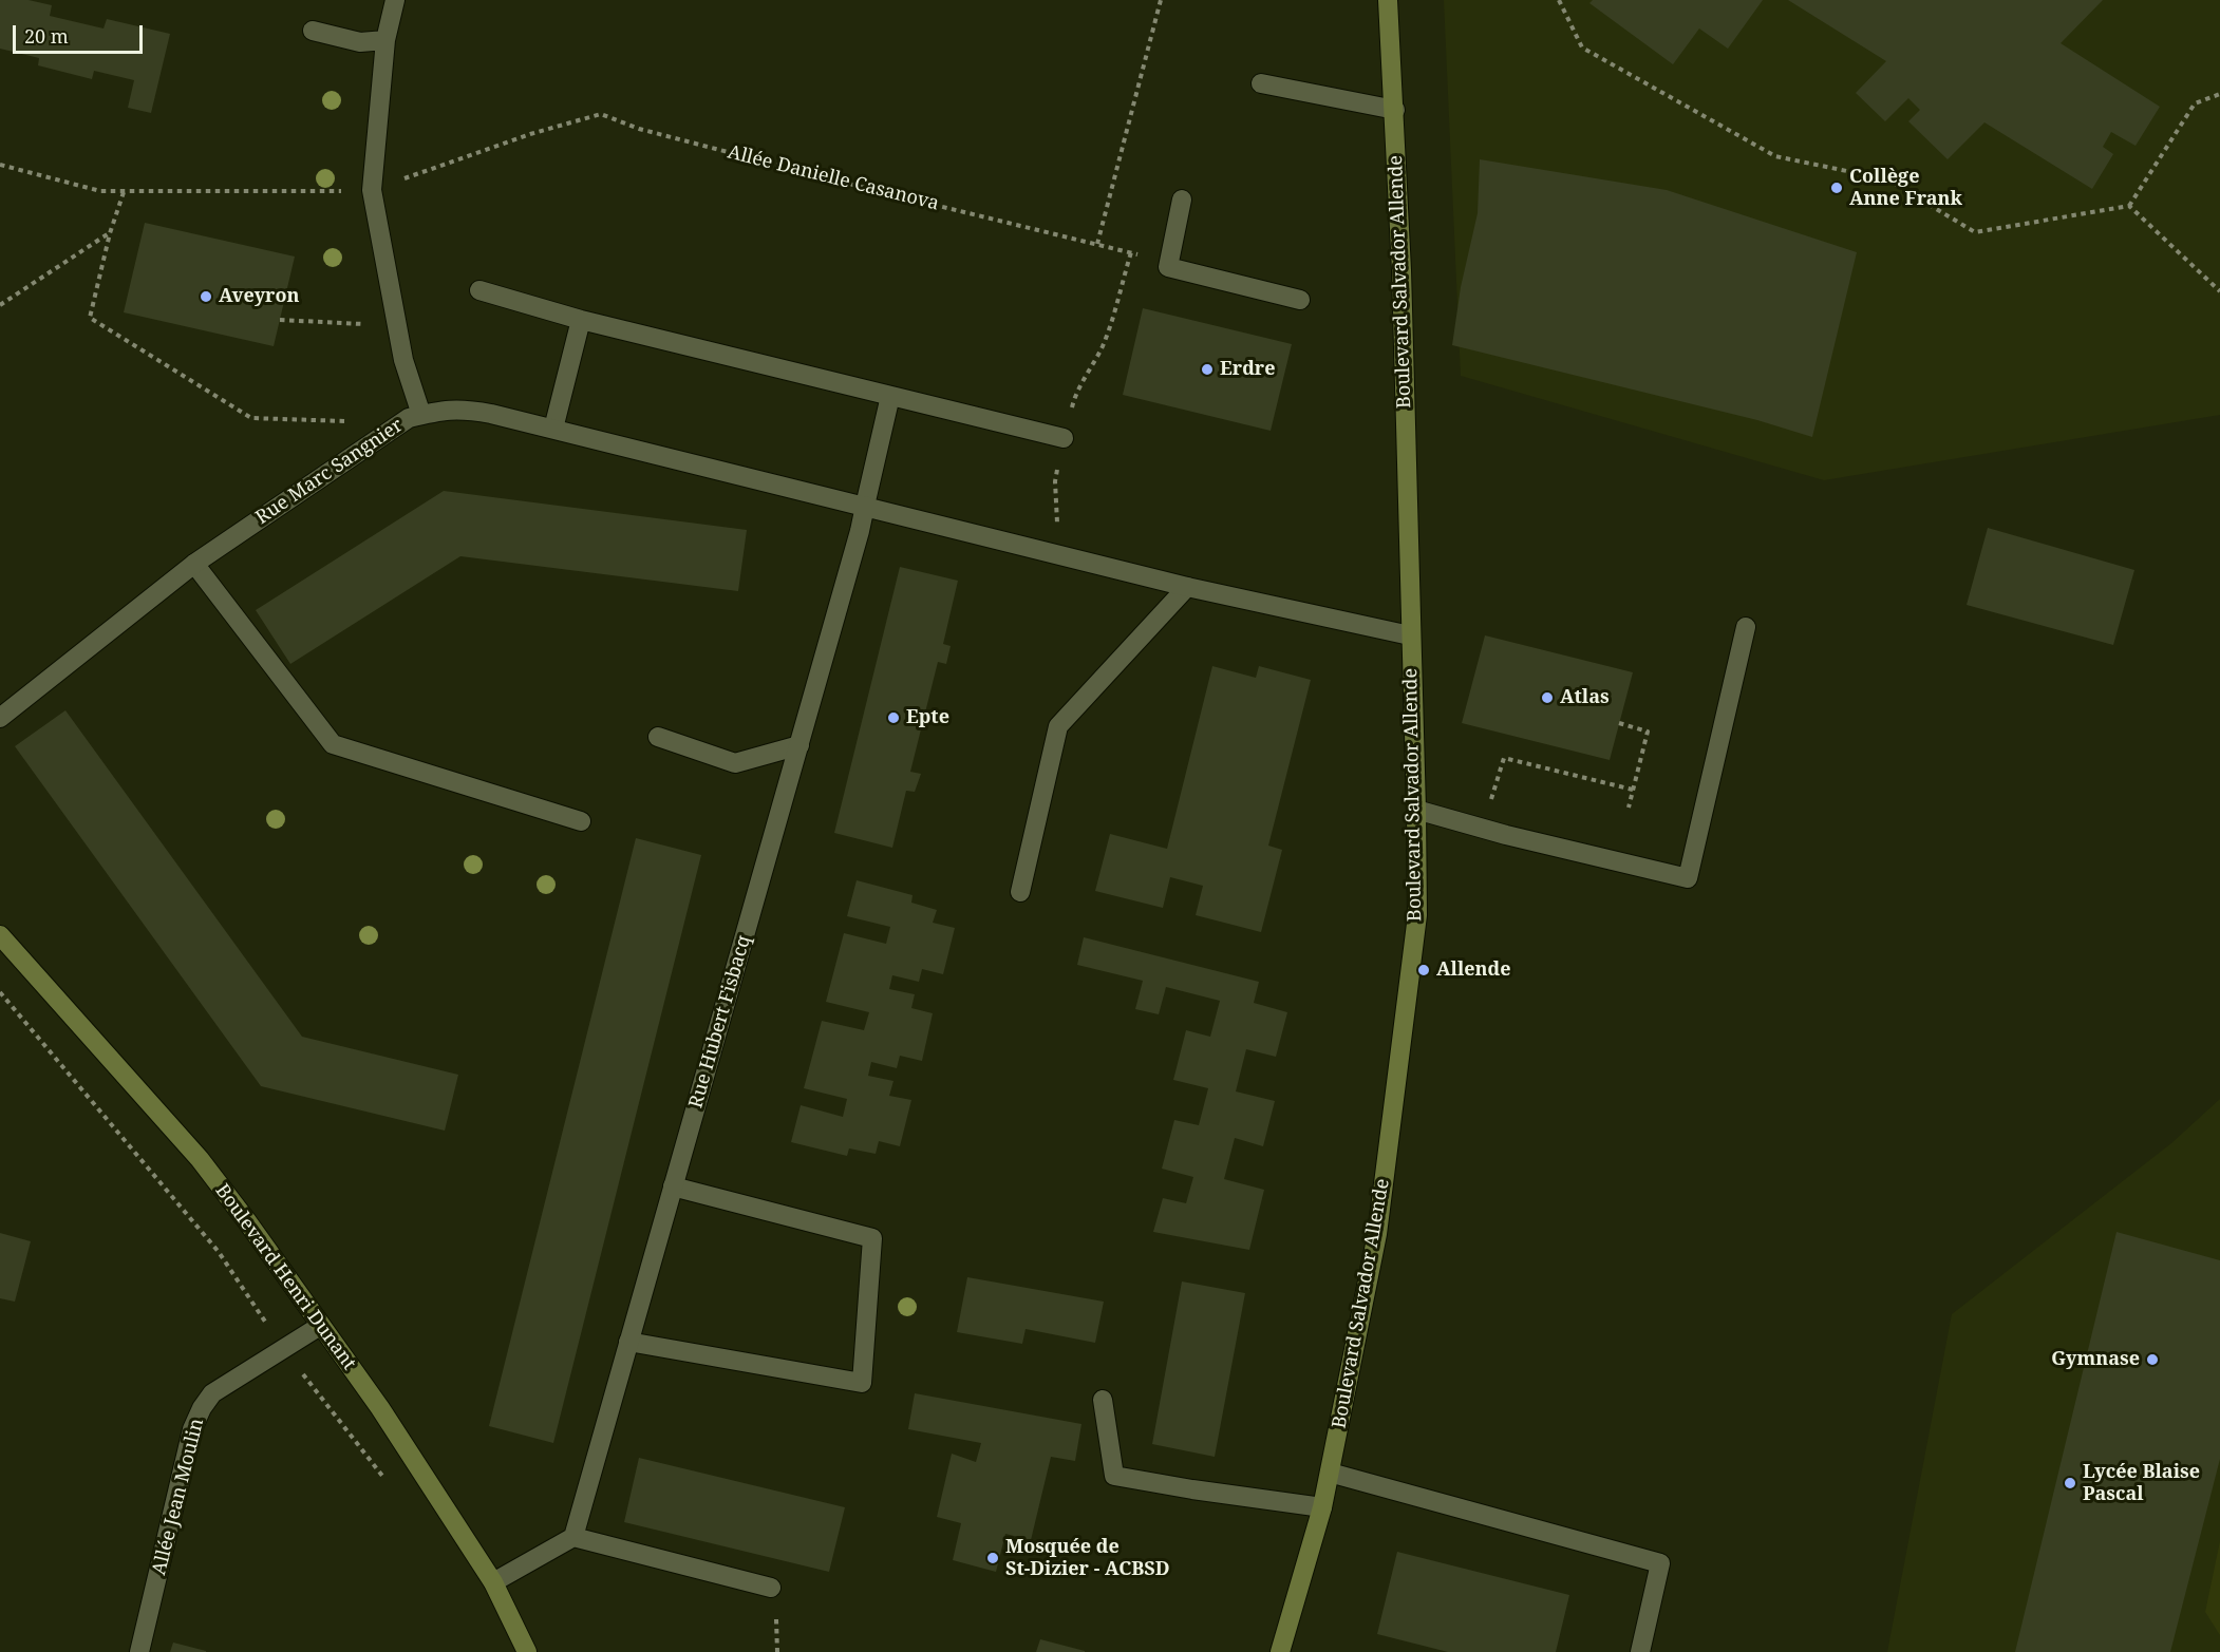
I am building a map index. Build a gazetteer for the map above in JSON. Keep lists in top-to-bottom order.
{
  "streets": {
    "street": [
      "Boulevard Salvador Allende",
      "Rue Marc Sangnier",
      "Rue Hubert Fisbacq",
      "Boulevard Henri Dunant",
      "Allée Jean Moulin"
    ],
    "path": ["Allée Danielle Casanova"]
  },
  "crossings": [
    ["Boulevard Salvador Allende", "Rue Marc Sangnier"],
    ["Rue Marc Sangnier", "Rue Hubert Fisbacq"],
    ["Boulevard Henri Dunant", "Allée Jean Moulin"]
  ],
  "places": [
    "Collège Anne Frank",
    "Aveyron",
    "Erdre",
    "Atlas",
    "Epte",
    "Allende",
    "Gymnase",
    "Lycée Blaise Pascal",
    "Mosquée de St-Dizier - ACBSD"
  ],
  "scale_bar": "20 m"
}
